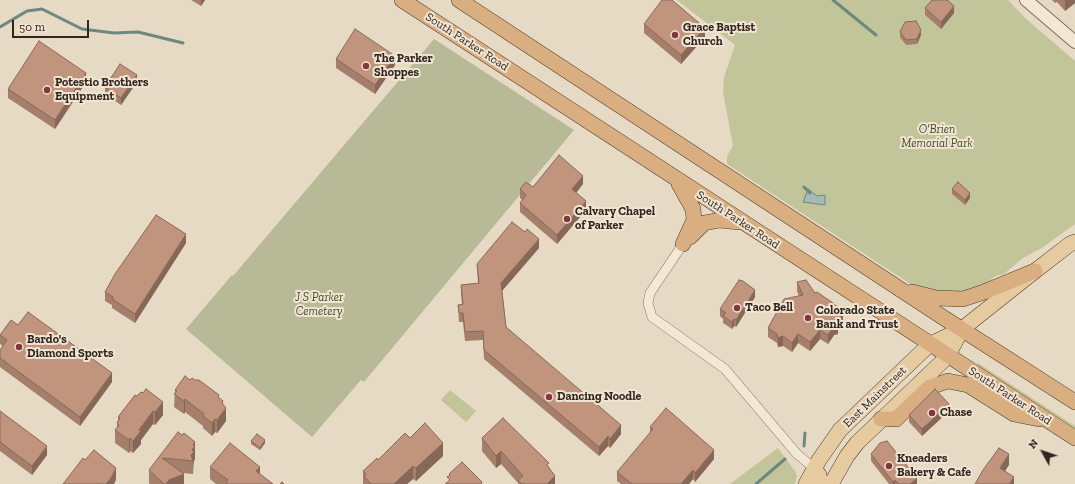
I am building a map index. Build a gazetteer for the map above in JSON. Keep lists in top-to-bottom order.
{
  "streets": {
    "highway": ["South Parker Road"],
    "main road": ["East Mainstreet"]
  },
  "crossings": [
    ["South Parker Road", "East Mainstreet"]
  ],
  "parks": ["O'Brien Memorial Park", "J S Parker Cemetery"],
  "places": [
    "Grace Baptist Church",
    "The Parker Shoppes",
    "Potestio Brothers Equipment",
    "Calvary Chapel of Parker",
    "Taco Bell",
    "Colorado State Bank and Trust",
    "Bardo's Diamond Sports",
    "Dancing Noodle",
    "Chase",
    "Kneaders Bakery & Cafe"
  ],
  "scale_bar": "50 m",
  "north": "top left"
}
